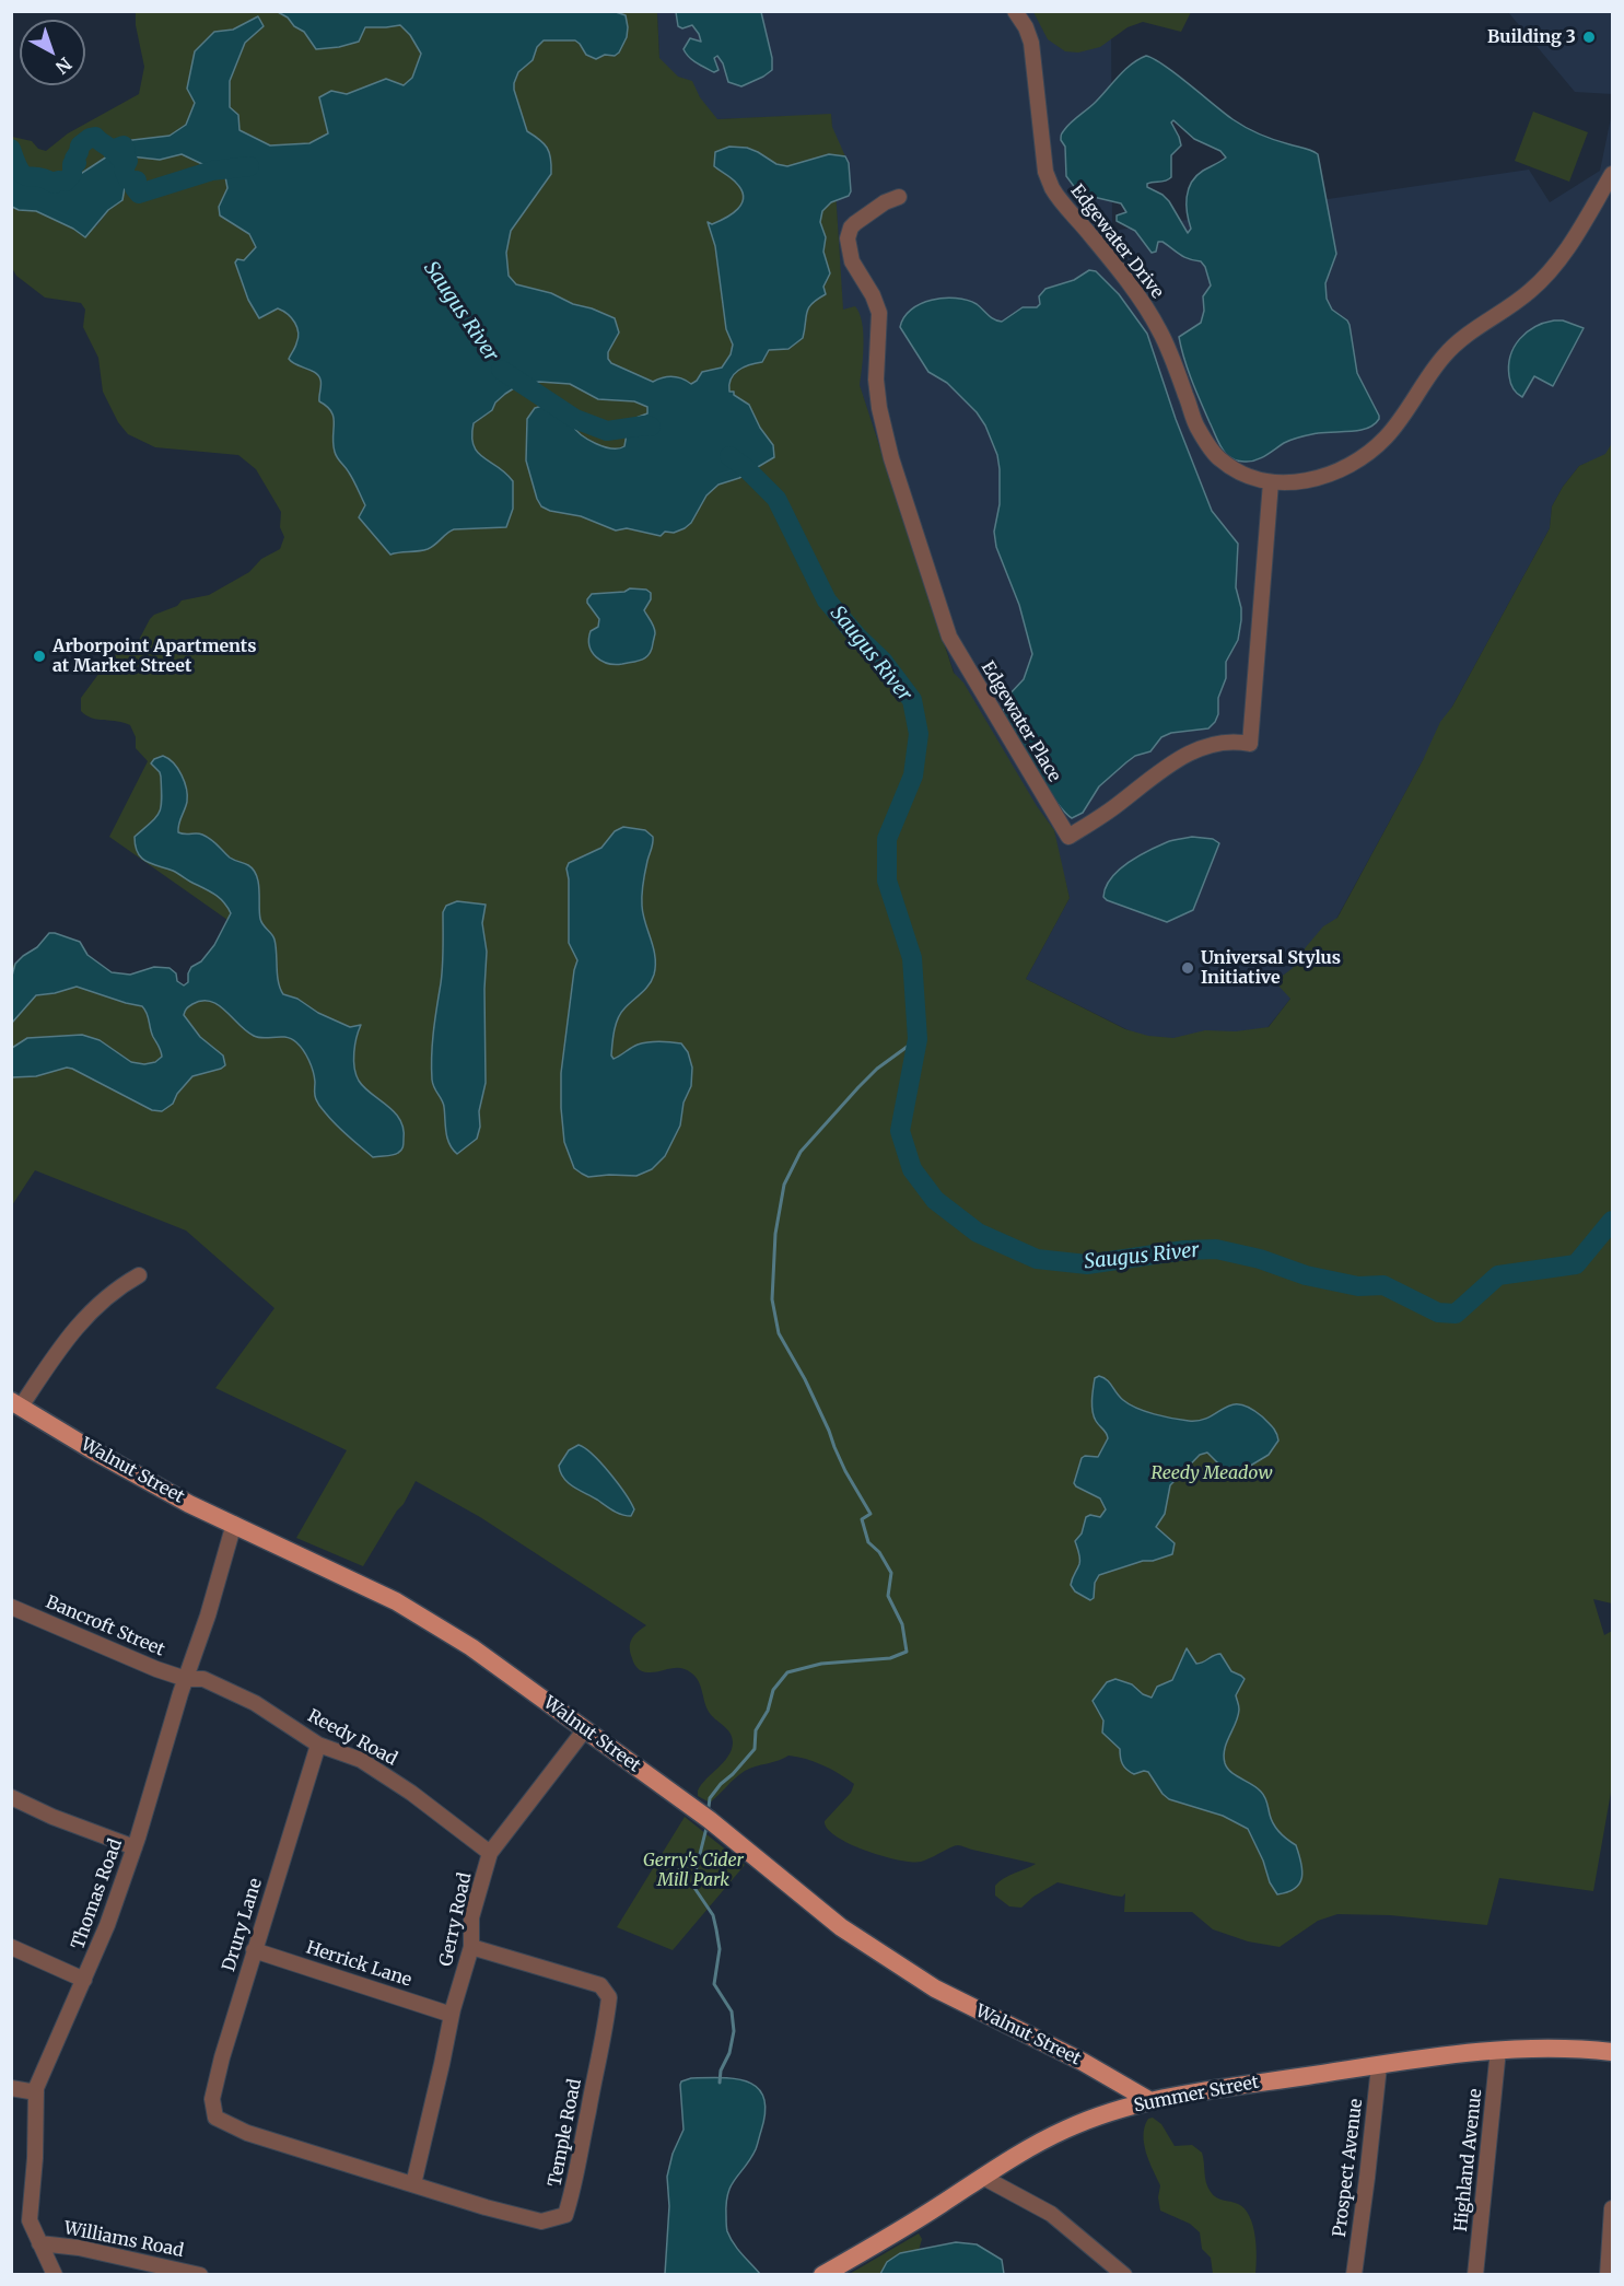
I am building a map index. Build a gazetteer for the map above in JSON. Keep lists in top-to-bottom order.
{
  "streets": {
    "main road": ["Walnut Street", "Summer Street"],
    "street": [
      "Edgewater Drive",
      "Edgewater Place",
      "Bancroft Street",
      "Reedy Road",
      "Thomas Road",
      "Gerry Road",
      "Drury Lane",
      "Herrick Lane",
      "Temple Road",
      "Highland Avenue",
      "Prospect Avenue",
      "Williams Road"
    ]
  },
  "crossings": [
    ["Edgewater Drive", "Edgewater Place"],
    ["Walnut Street", "Thomas Road"],
    ["Walnut Street", "Gerry Road"],
    ["Walnut Street", "Summer Street"],
    ["Bancroft Street", "Reedy Road"],
    ["Bancroft Street", "Thomas Road"],
    ["Reedy Road", "Thomas Road"],
    ["Reedy Road", "Gerry Road"],
    ["Reedy Road", "Drury Lane"],
    ["Thomas Road", "Williams Road"],
    ["Gerry Road", "Herrick Lane"],
    ["Gerry Road", "Temple Road"],
    ["Drury Lane", "Herrick Lane"],
    ["Drury Lane", "Temple Road"],
    ["Summer Street", "Highland Avenue"],
    ["Summer Street", "Prospect Avenue"]
  ],
  "water": ["Saugus River"],
  "parks": ["Reedy Meadow", "Gerry's Cider Mill Park"],
  "places": ["Building 3", "Arborpoint Apartments at Market Street", "Universal Stylus Initiative"],
  "north": "bottom right"
}
